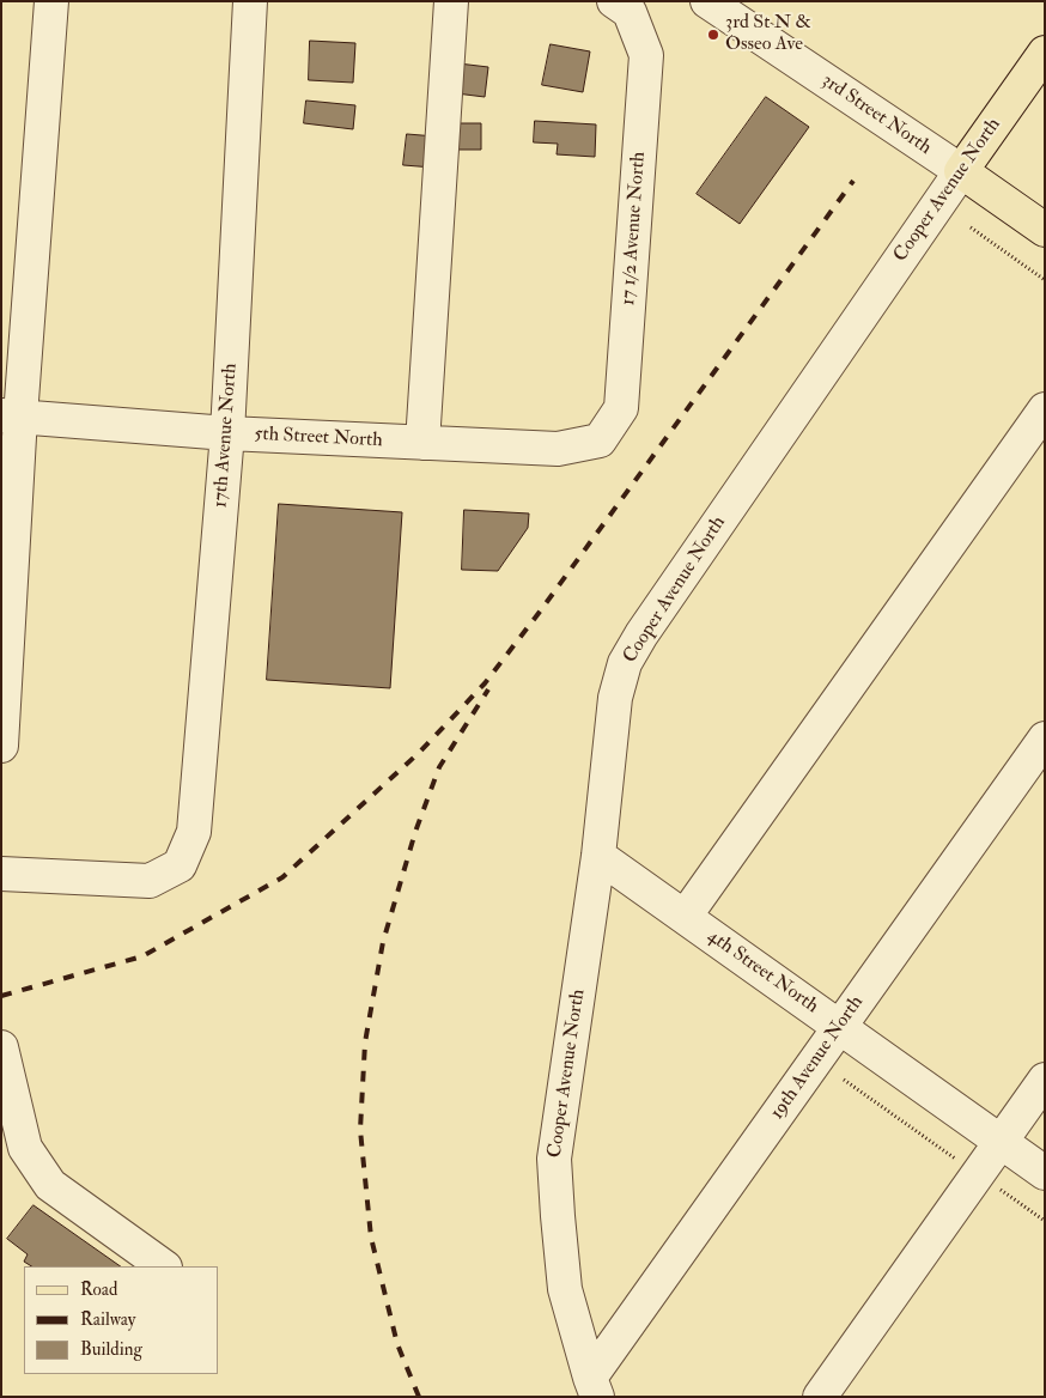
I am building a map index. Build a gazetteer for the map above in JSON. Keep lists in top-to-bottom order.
{
  "streets": {
    "main road": ["3rd Street North", "Cooper Avenue North"],
    "street": [
      "17 1/2 Avenue North",
      "17th Avenue North",
      "5th Street North",
      "4th Street North",
      "19th Avenue North"
    ]
  },
  "crossings": [
    ["3rd Street North", "Cooper Avenue North"],
    ["Cooper Avenue North", "4th Street North"],
    ["Cooper Avenue North", "19th Avenue North"],
    ["17 1/2 Avenue North", "5th Street North"],
    ["17th Avenue North", "5th Street North"],
    ["4th Street North", "19th Avenue North"]
  ],
  "places": ["3rd St N & Osseo Ave"],
  "legend": ["Road", "Railway", "Building"]
}
